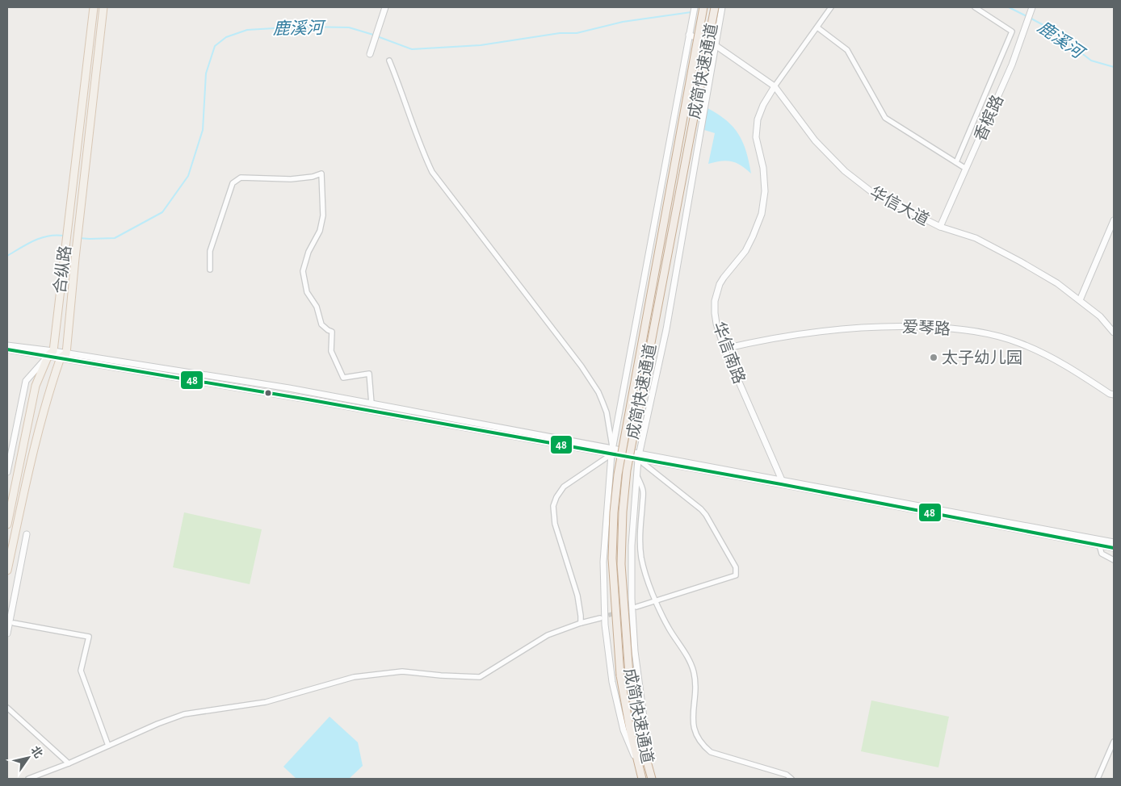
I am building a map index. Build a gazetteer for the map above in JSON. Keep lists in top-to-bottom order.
{
  "streets": {
    "highway": ["成简快速通道"],
    "main road": ["合纵路"],
    "street": [
      "香槟路",
      "华信大道",
      "爱琴路",
      "华信南路"
    ]
  },
  "crossings": [
    ["香槟路", "华信大道"],
    ["华信大道", "华信南路"],
    ["爱琴路", "华信南路"]
  ],
  "water": ["鹿溪河"],
  "places": ["太子幼儿园"],
  "lines": ["transit line 48"],
  "north": "top right"
}
